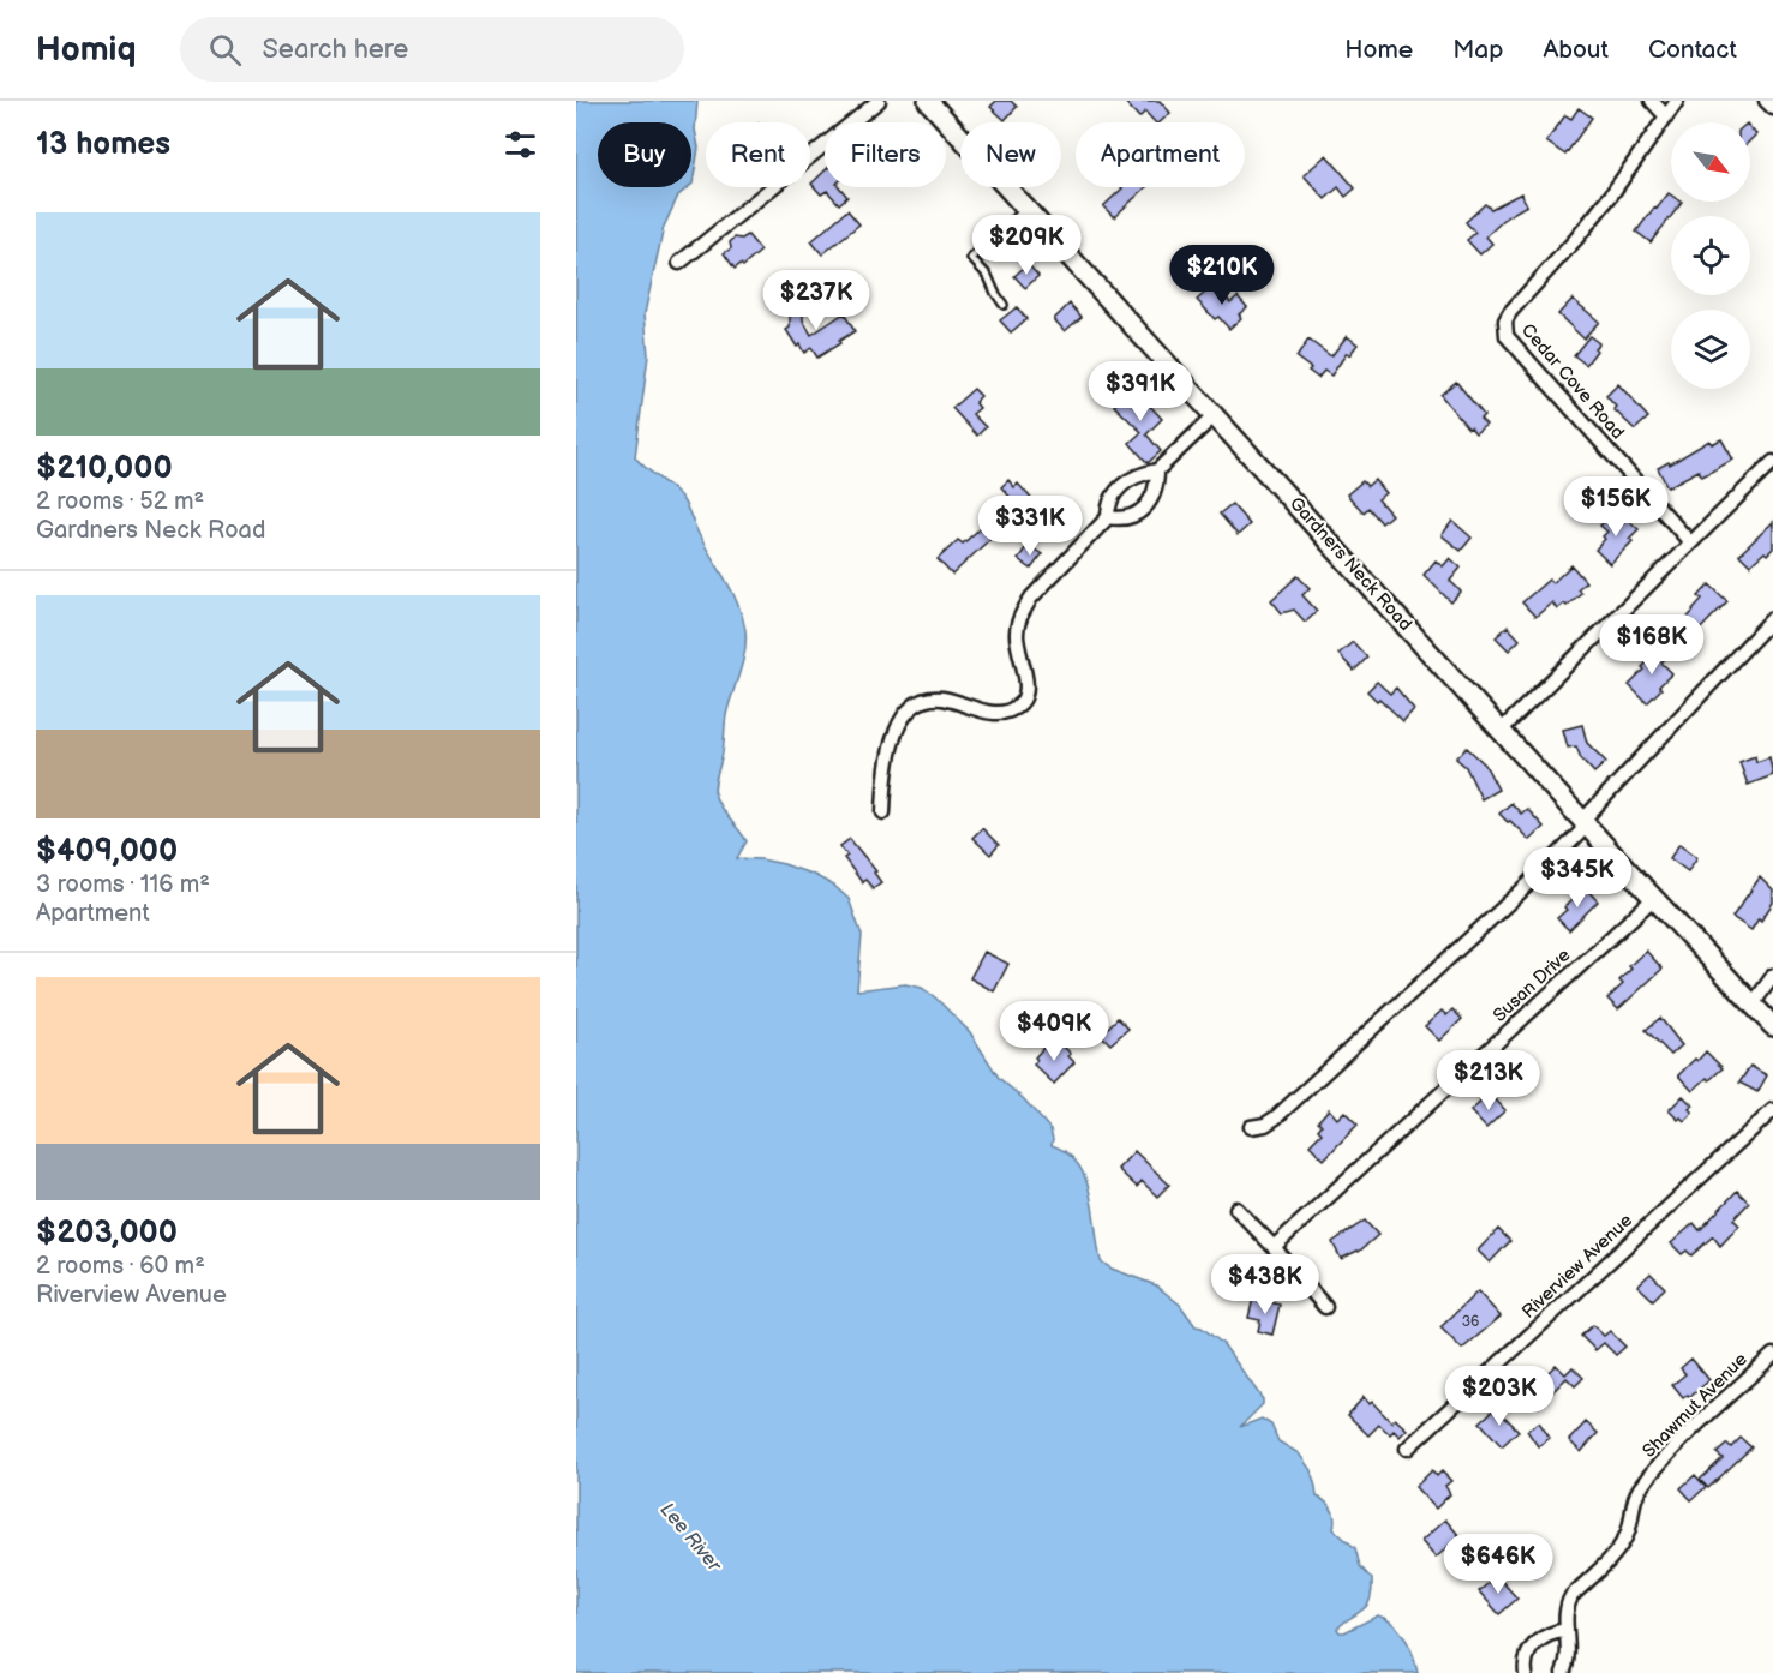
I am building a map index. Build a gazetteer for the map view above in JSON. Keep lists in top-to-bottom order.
{
  "streets": {
    "street": [
      "Cedar Cove Road",
      "Gardners Neck Road",
      "Susan Drive",
      "Riverview Avenue",
      "Shawmut Avenue"
    ]
  },
  "crossings": [
    ["Gardners Neck Road", "Susan Drive"]
  ],
  "water": ["Lee River"],
  "house_numbers": ["36"],
  "north": "bottom right",
  "page": {
    "header": "Homiq",
    "search": "Search here",
    "nav": [
      "Home",
      "Map",
      "About",
      "Contact"
    ],
    "heading": "13 homes",
    "chip": [
      "Buy",
      "Rent",
      "Filters",
      "New",
      "Apartment"
    ],
    "list": [
      {
        "name": "$210,000",
        "note": "2 rooms · 52 m² · Gardners Neck Road"
      },
      {
        "name": "$409,000",
        "note": "3 rooms · 116 m² · Apartment"
      },
      {
        "name": "$203,000",
        "note": "2 rooms · 60 m² · Riverview Avenue"
      }
    ],
    "price": [
      "$209K",
      "$210K",
      "$237K",
      "$391K",
      "$156K",
      "$331K",
      "$168K",
      "$345K",
      "$409K",
      "$213K",
      "$438K",
      "$203K",
      "$646K"
    ]
  }
}
